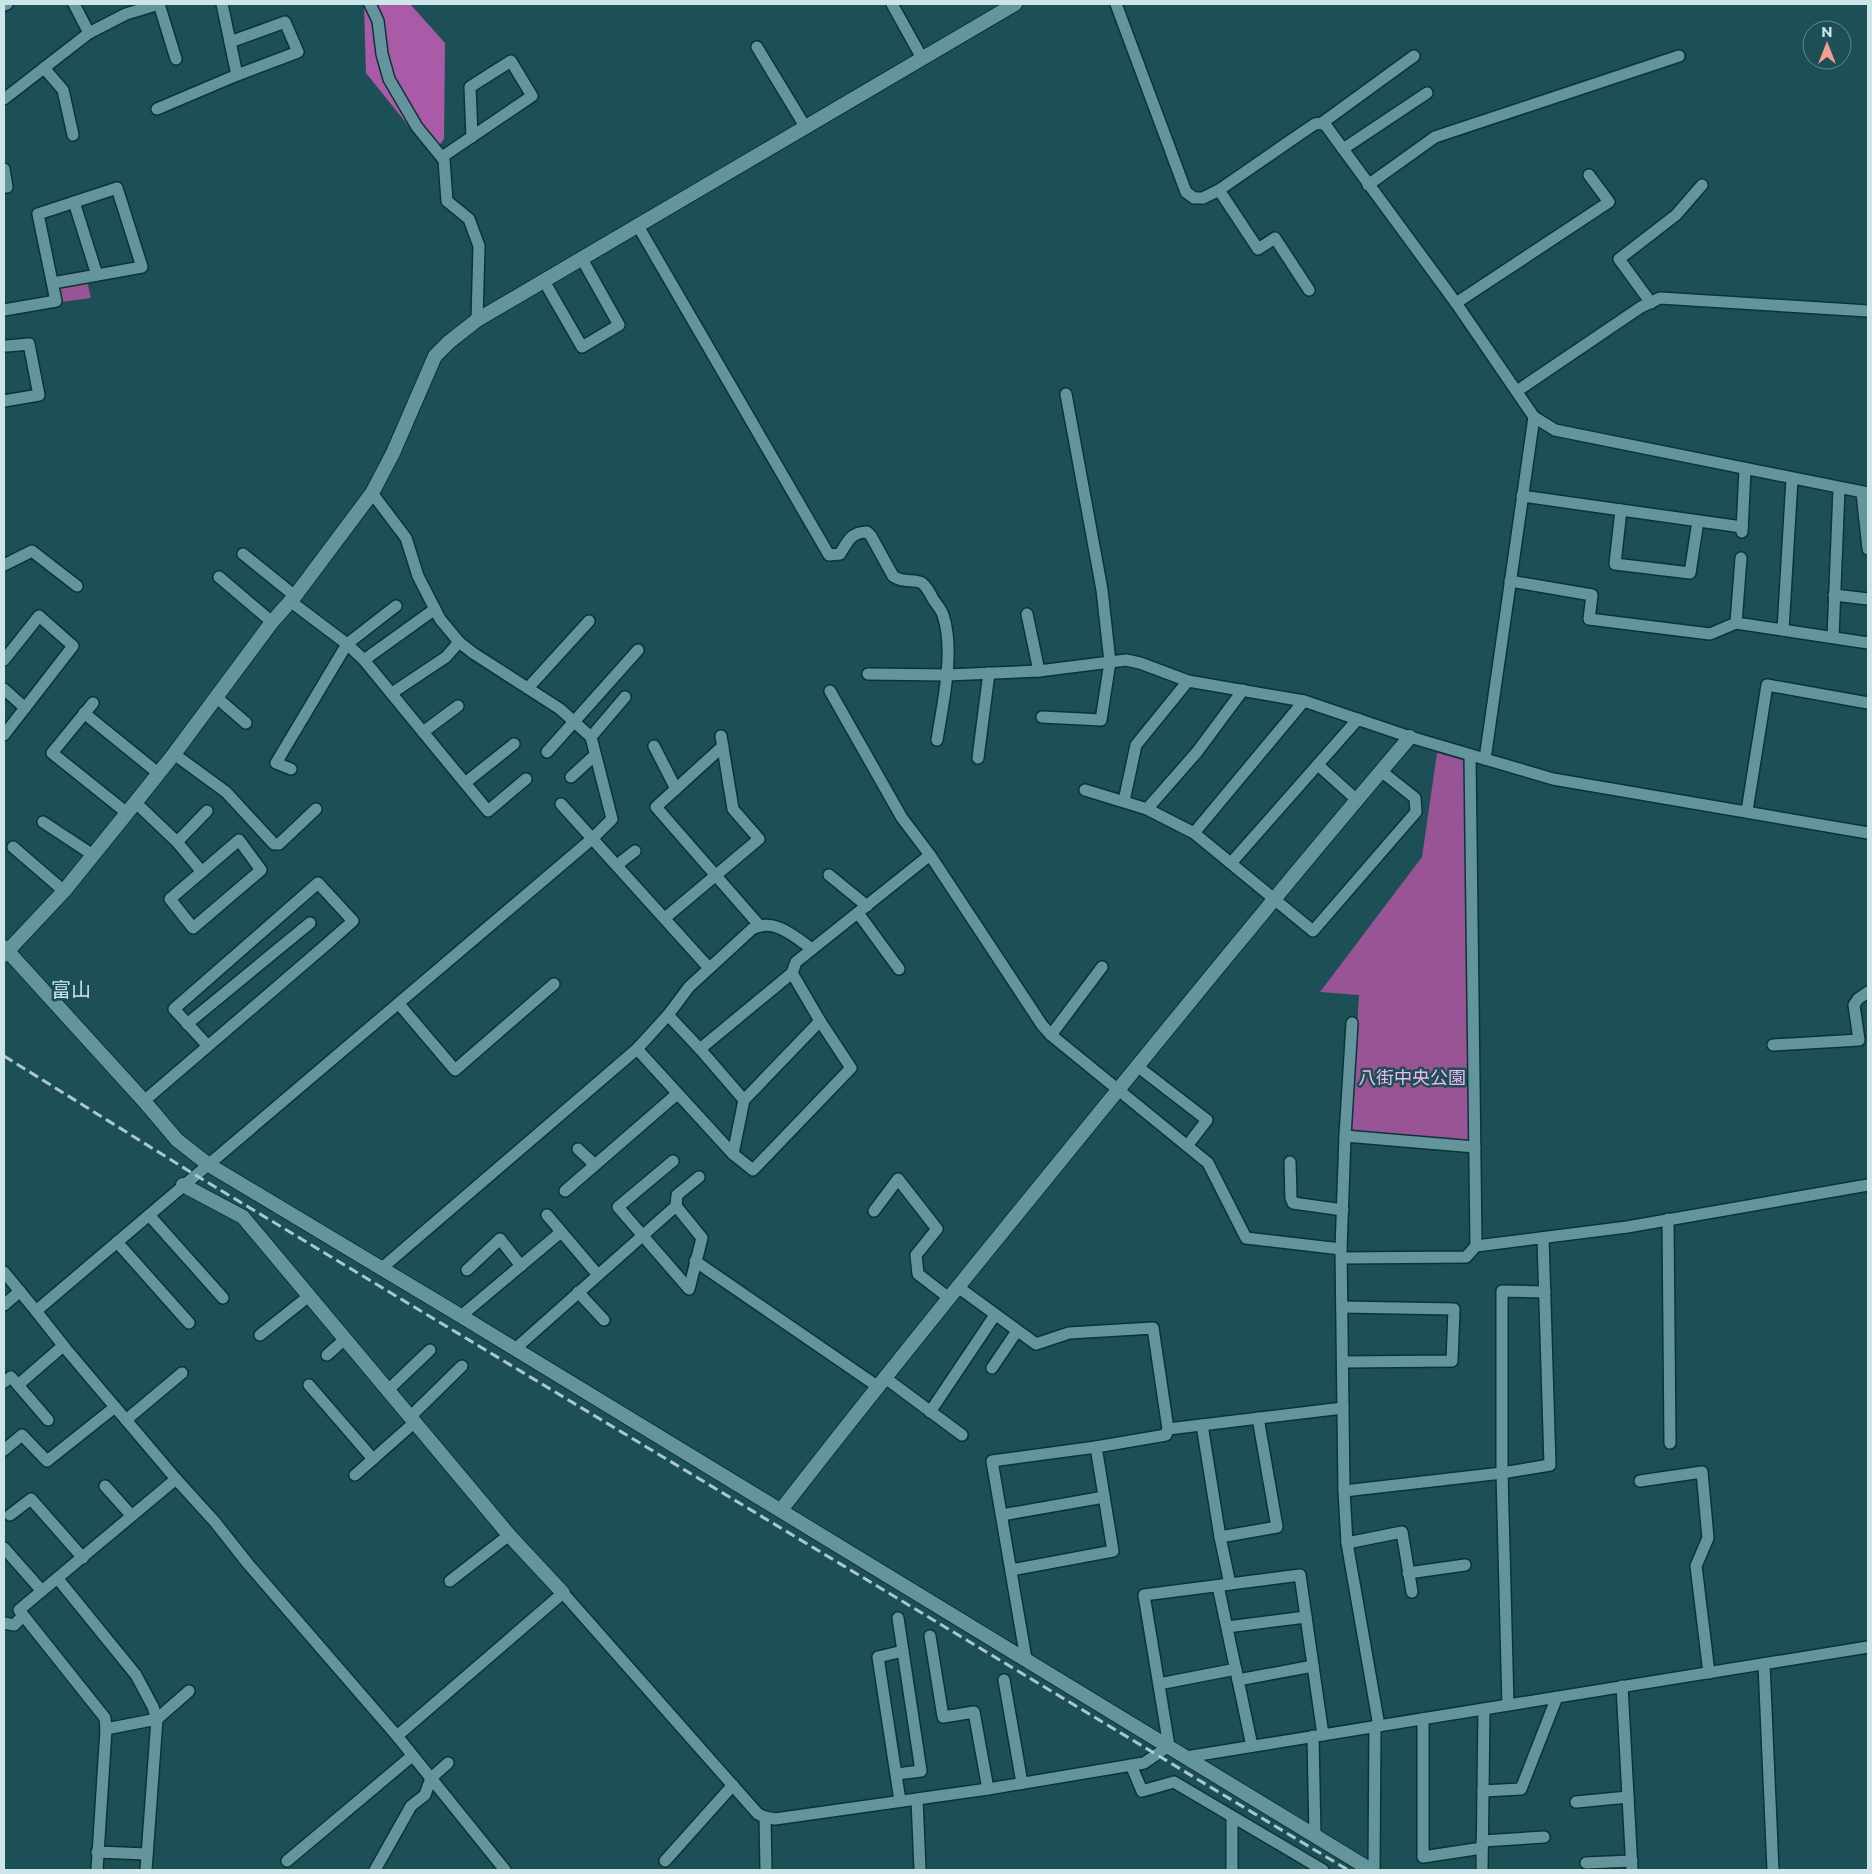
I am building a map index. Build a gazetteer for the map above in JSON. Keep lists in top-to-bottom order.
{
  "districts": ["富山"],
  "parks": ["八街中央公園"],
  "north": "top"
}
